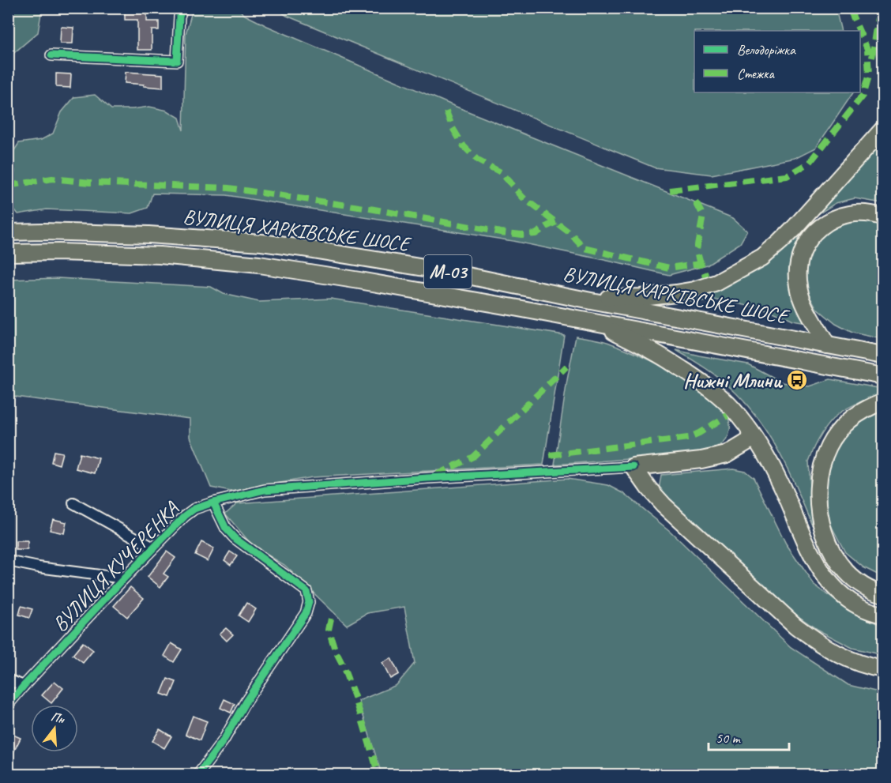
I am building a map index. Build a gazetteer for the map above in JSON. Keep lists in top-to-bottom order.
{
  "streets": {
    "highway": ["ВУЛИЦЯ ХАРКІВСЬКЕ ШОСЕ", "М-03"],
    "street": ["ВУЛИЦЯ КУЧЕРЕНКА"]
  },
  "places": {
    "bus stop": ["Нижні Млини"]
  },
  "legend": ["Велодоріжка", "Стежка"],
  "scale_bar": "50 m",
  "north": "top"
}
